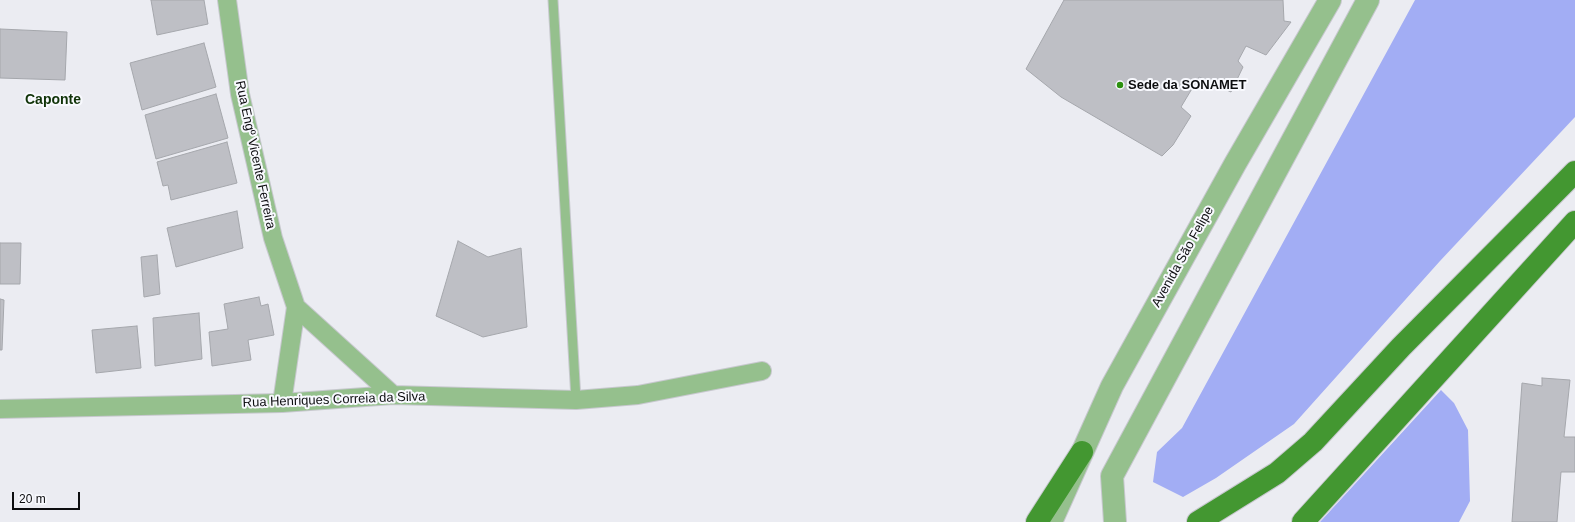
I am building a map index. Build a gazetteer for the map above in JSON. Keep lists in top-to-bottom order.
{
  "streets": {
    "street": ["Rua Engº Vicente Ferreira", "Avenida São Felipe", "Rua Henriques Correia da Silva"]
  },
  "districts": ["Caponte"],
  "places": ["Sede da SONAMET"],
  "scale_bar": "20 m"
}
